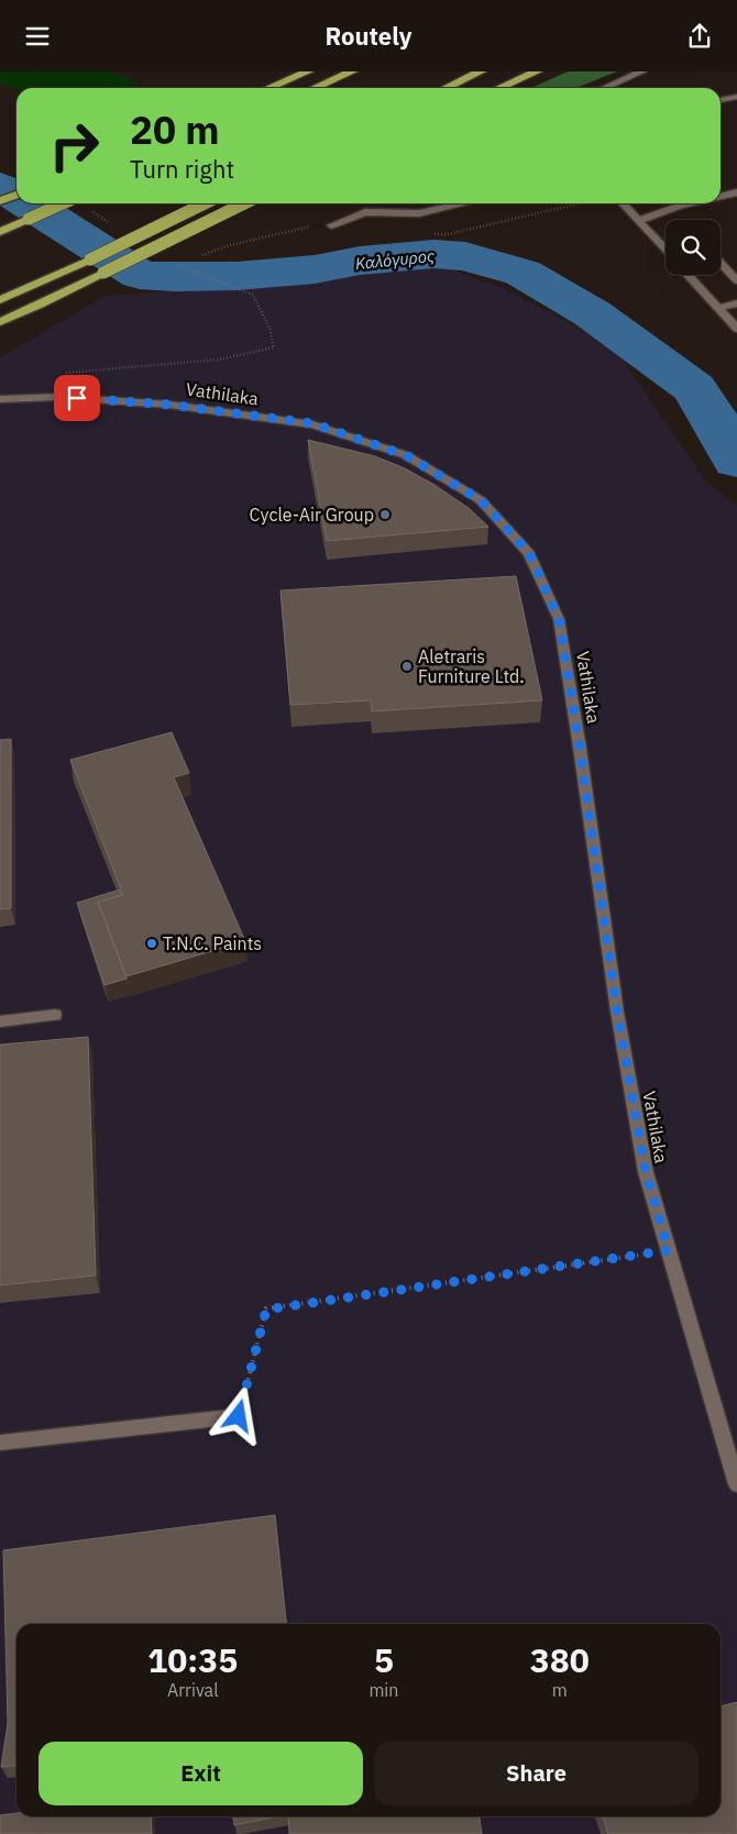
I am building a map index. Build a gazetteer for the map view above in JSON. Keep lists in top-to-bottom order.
{
  "streets": {
    "street": ["Vathilaka"]
  },
  "water": ["Καλόγυρος"],
  "places": ["Cycle-Air Group", "Aletraris Furniture Ltd.", "T.N.C. Paints"],
  "page": {
    "header": "Routely",
    "turn": ["20 m", "Turn right"],
    "eta": [
      "10:35",
      "Arrival",
      "5",
      "min",
      "380",
      "m"
    ],
    "buttons": ["Exit", "Share"]
  }
}
